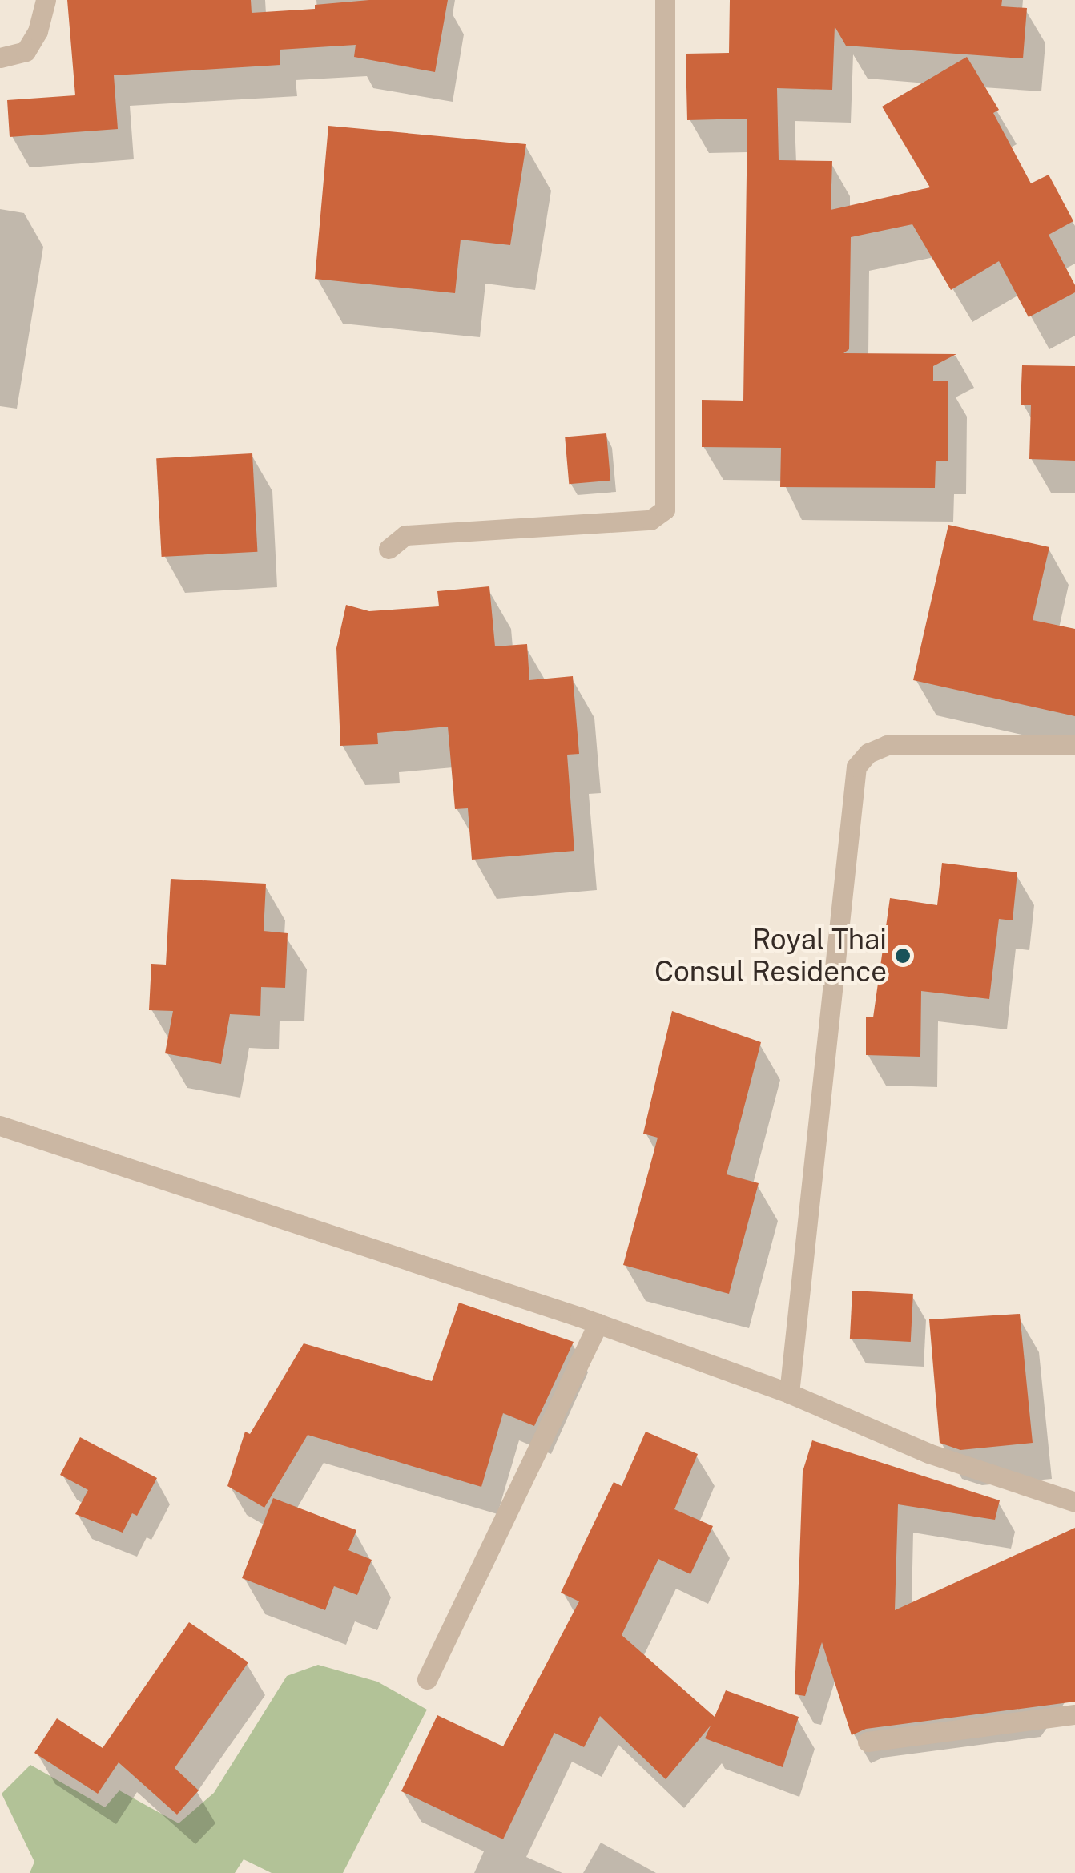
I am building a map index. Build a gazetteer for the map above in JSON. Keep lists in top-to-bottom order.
{
  "places": ["Royal Thai Consul Residence"]
}
